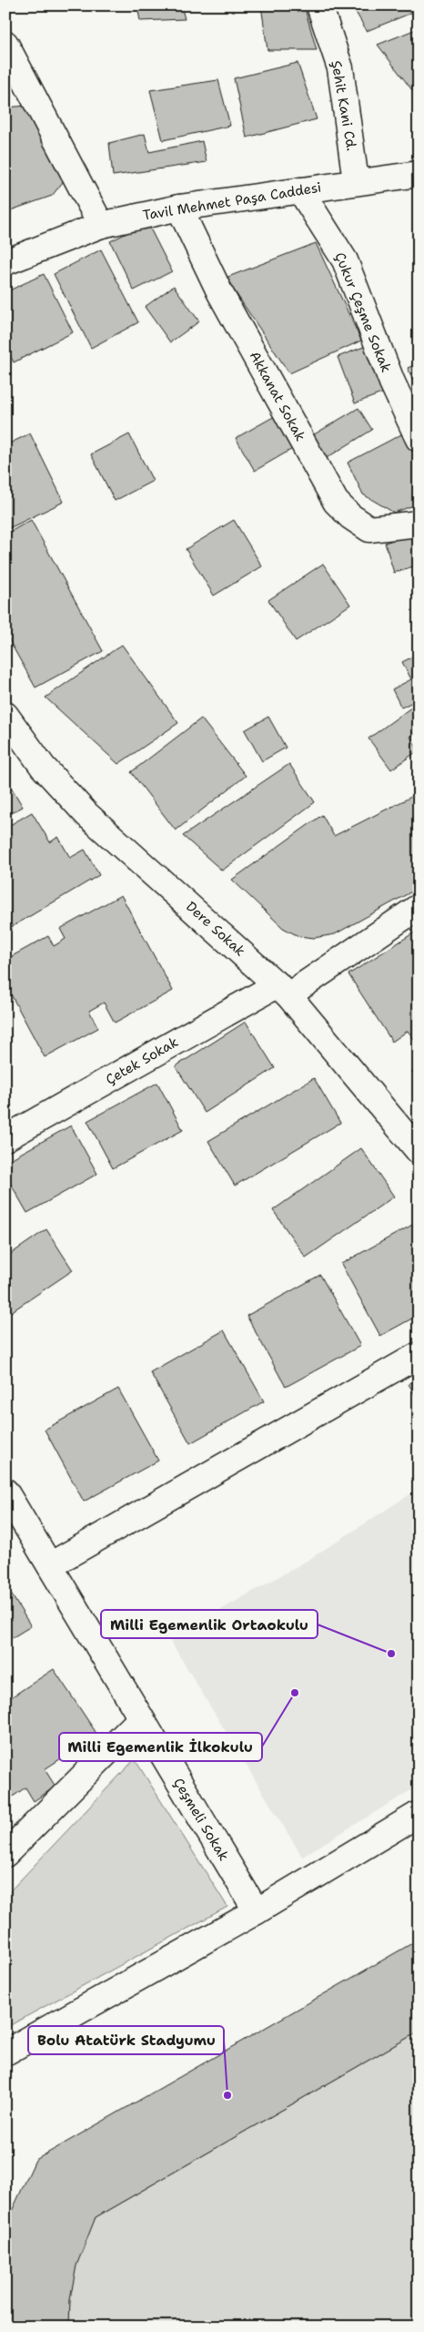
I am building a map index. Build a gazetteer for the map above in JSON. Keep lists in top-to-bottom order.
{
  "streets": {
    "street": [
      "Şehit Kani Cd.",
      "Tavil Mehmet Paşa Caddesi",
      "Çukur Çeşme Sokak",
      "Akkanat Sokak",
      "Dere Sokak",
      "Çetek Sokak",
      "Çeşmeli Sokak"
    ]
  },
  "crossings": [
    ["Şehit Kani Cd.", "Tavil Mehmet Paşa Caddesi"],
    ["Tavil Mehmet Paşa Caddesi", "Çukur Çeşme Sokak"],
    ["Tavil Mehmet Paşa Caddesi", "Akkanat Sokak"],
    ["Dere Sokak", "Çetek Sokak"]
  ],
  "places": ["Milli Egemenlik Ortaokulu", "Milli Egemenlik İlkokulu", "Bolu Atatürk Stadyumu"]
}
